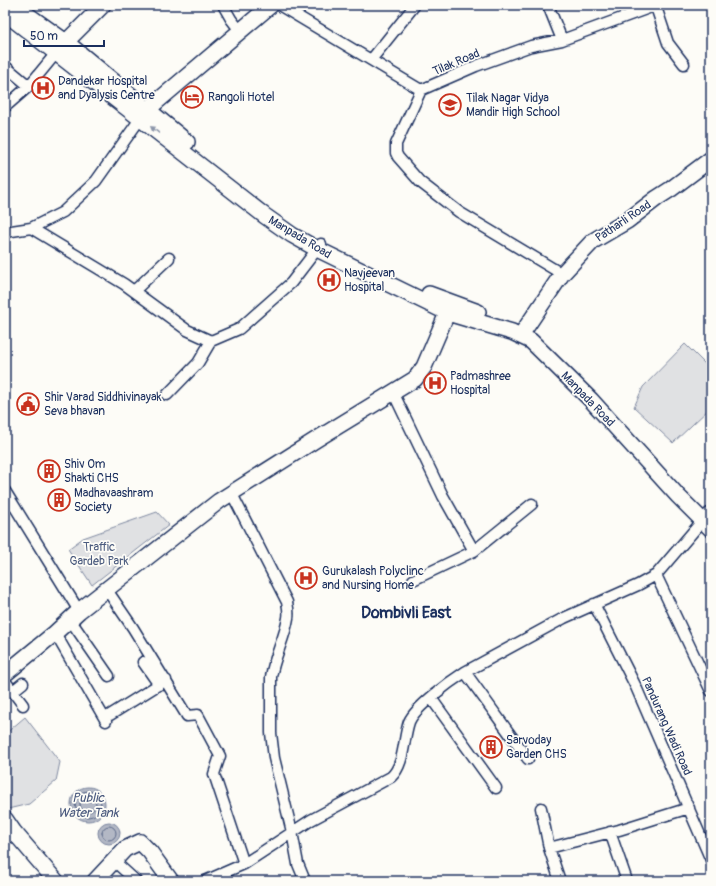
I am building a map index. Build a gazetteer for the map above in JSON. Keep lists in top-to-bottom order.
{
  "streets": {
    "street": [
      "Tilak Road",
      "Patharli Road",
      "Manpada Road",
      "Pandurang Wadi Road"
    ]
  },
  "crossings": [
    ["Patharli Road", "Manpada Road"]
  ],
  "districts": ["Dombivli East"],
  "water": ["Public Water Tank"],
  "parks": ["Traffic Gardeb Park"],
  "places": {
    "hospital": [
      "Dandekar Hospital and Dyalysis Centre",
      "Navjeevan Hospital",
      "Padmashree Hospital",
      "Gurukalash Polyclinc and Nursing Home"
    ],
    "hotel": ["Rangoli Hotel"],
    "school or university": ["Tilak Nagar Vidya Mandir High School"],
    "public building": ["Shir Varad Siddhivinayak Seva bhavan"],
    "building": ["Shiv Om Shakti CHS", "Madhavaashram Society", "Sarvoday Garden CHS"]
  },
  "scale_bar": "50 m"
}
